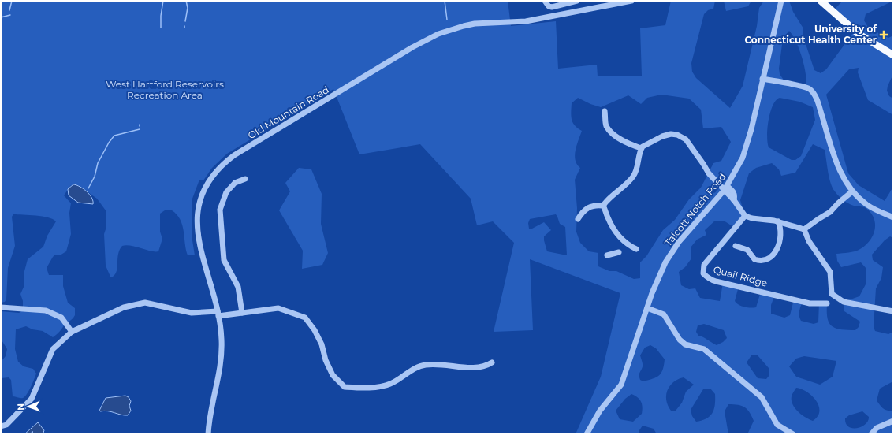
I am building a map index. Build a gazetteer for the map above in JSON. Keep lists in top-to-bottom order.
{
  "streets": {
    "street": ["Old Mountain Road", "Talcott Notch Road", "Quail Ridge"]
  },
  "parks": ["West Hartford Reservoirs Recreation Area"],
  "places": {
    "health": ["University of Connecticut Health Center"]
  },
  "north": "left"
}
